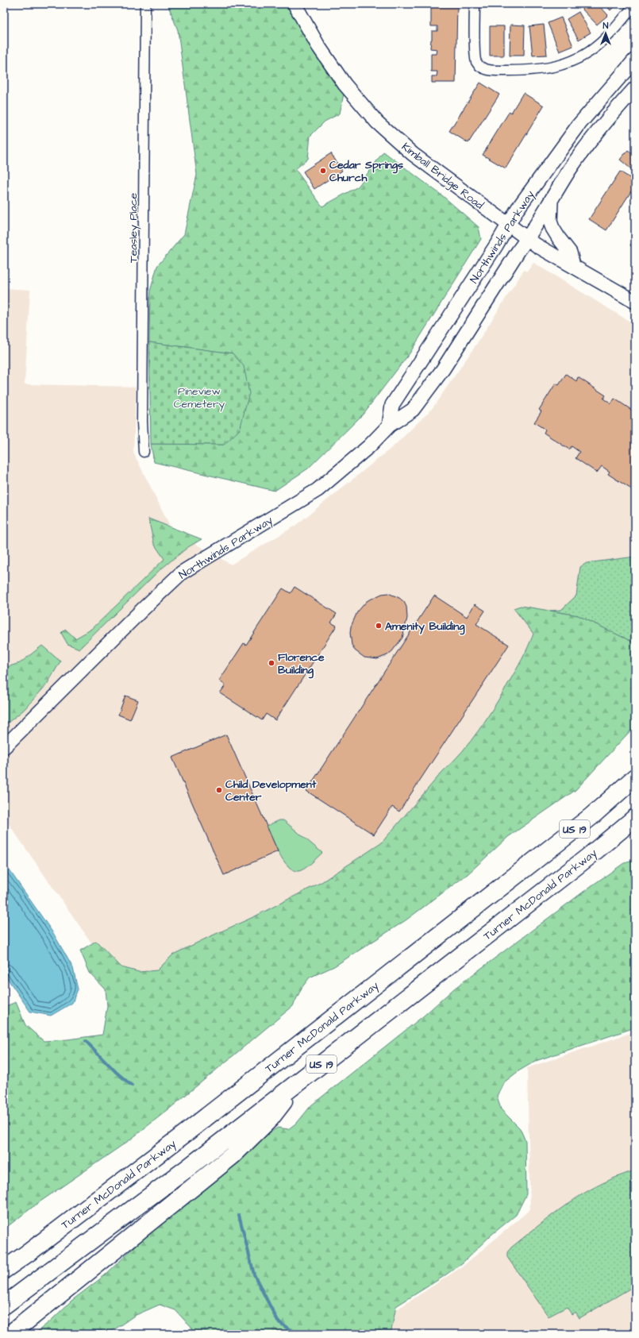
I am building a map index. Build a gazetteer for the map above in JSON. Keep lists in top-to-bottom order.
{
  "streets": {
    "highway": ["US 19", "Turner McDonald Parkway"],
    "street": ["Kimball Bridge Road", "Teasley Place", "Northwinds Parkway"]
  },
  "crossings": [
    ["Kimball Bridge Road", "Northwinds Parkway"]
  ],
  "parks": ["Pineview Cemetery"],
  "places": [
    "Cedar Springs Church",
    "Amenity Building",
    "Florence Building",
    "Child Development Center"
  ],
  "north": "top"
}
